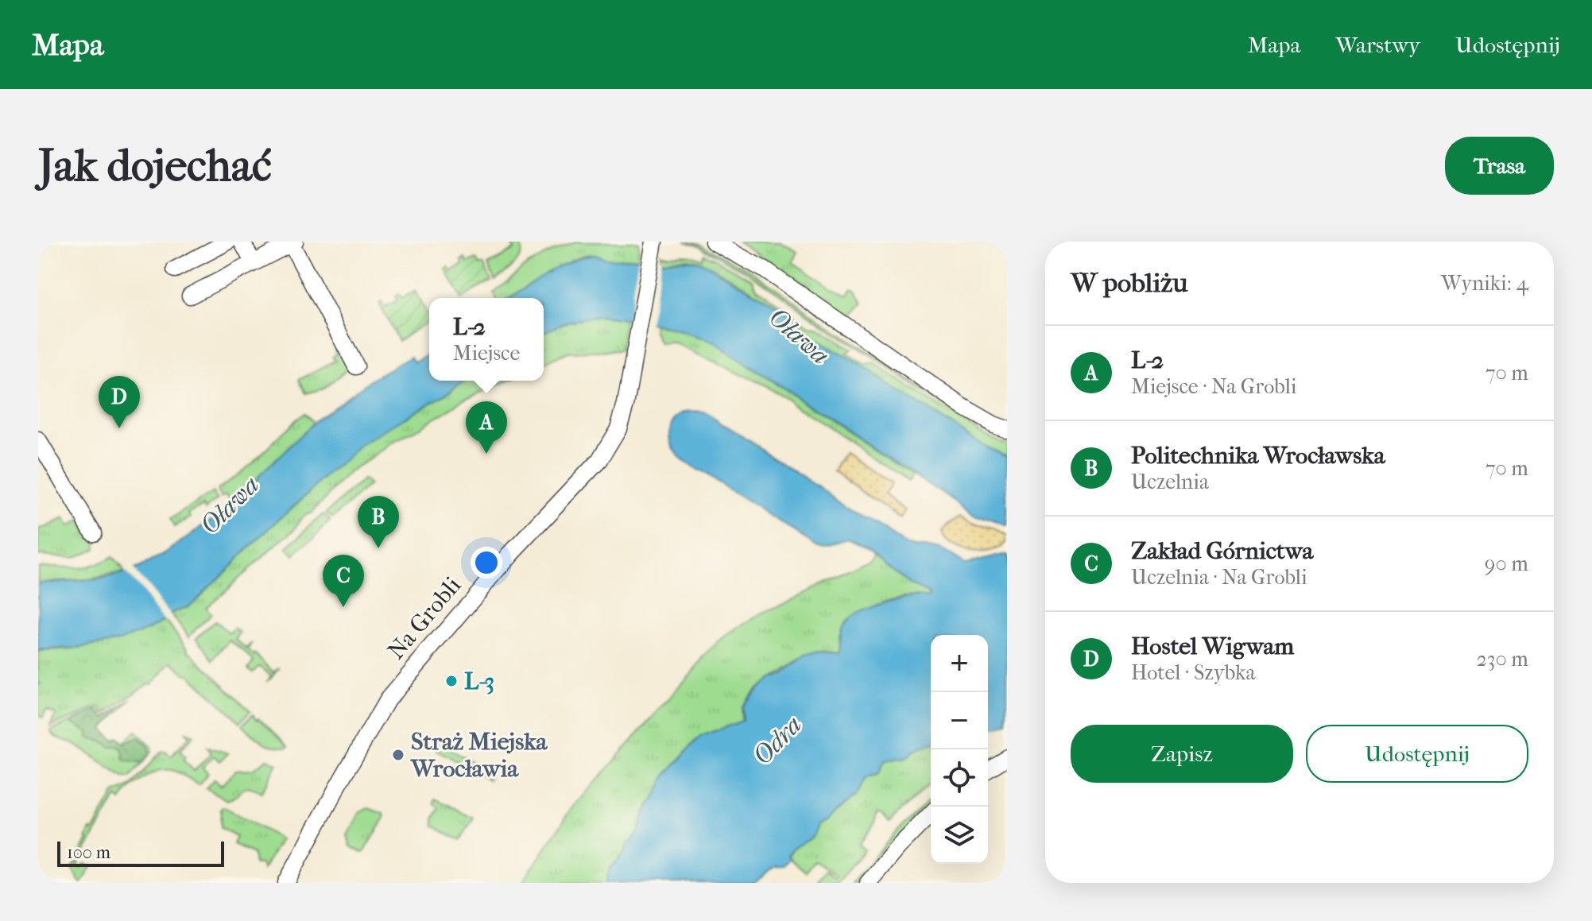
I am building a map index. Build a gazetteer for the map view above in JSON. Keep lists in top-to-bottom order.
{
  "streets": {
    "street": ["Na Grobli"]
  },
  "water": ["Oława", "Odra"],
  "places": ["L-3", "Straż Miejska Wrocławia"],
  "scale_bar": "100 m",
  "page": {
    "header": "Mapa",
    "nav": ["Mapa", "Warstwy", "Udostępnij"],
    "buttons": [
      "Trasa",
      ["Zapisz", "Udostępnij"]
    ],
    "title": "Jak dojechać",
    "heading": ["W pobliżu", "Wyniki: 4"],
    "popup": ["L-2", "Miejsce"],
    "list": [
      {
        "mark": "A",
        "name": "L-2",
        "note": "Miejsce · Na Grobli",
        "value": "70 m"
      },
      {
        "mark": "B",
        "name": "Politechnika Wrocławska",
        "note": "Uczelnia",
        "value": "70 m"
      },
      {
        "mark": "C",
        "name": "Zakład Górnictwa",
        "note": "Uczelnia · Na Grobli",
        "value": "90 m"
      },
      {
        "mark": "D",
        "name": "Hostel Wigwam",
        "note": "Hotel · Szybka",
        "value": "230 m"
      }
    ],
    "pins": [
      "D",
      "A",
      "B",
      "C"
    ],
    "map_buttons": ["+", "−"],
    "scale": "100 m"
  }
}
